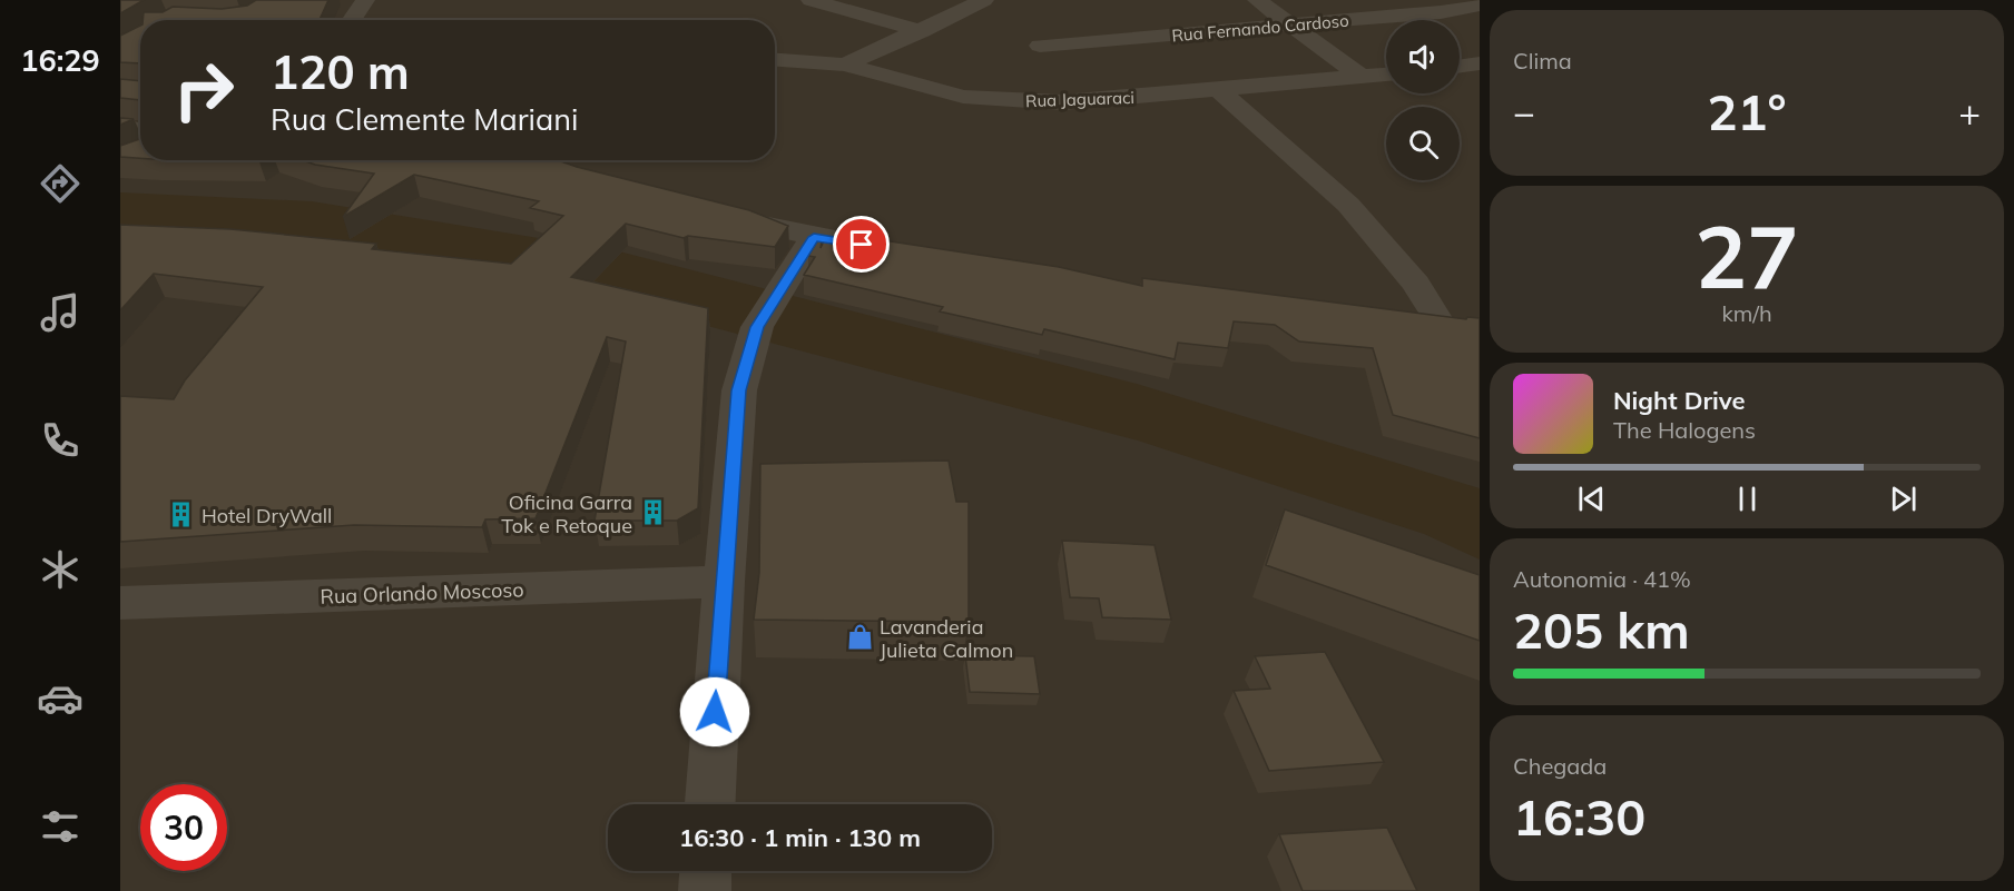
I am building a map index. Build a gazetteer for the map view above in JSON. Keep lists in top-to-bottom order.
{
  "streets": {
    "street": ["Rua Fernando Cardoso", "Rua Jaguaraci", "Rua Orlando Moscoso"]
  },
  "places": {
    "building": ["Oficina Garra Tok e Retoque", "Hotel DryWall"],
    "shop": ["Lavanderia Julieta Calmon"]
  },
  "page": {
    "tabs": "16:29",
    "tile": [
      "Clima",
      ["27", "km/h"],
      ["Autonomia · 41%", "205 km"],
      ["Chegada", "16:30"]
    ],
    "turn": ["120 m", "Rua Clemente Mariani"],
    "heat": ["−", "21°", "+"],
    "song": ["Night Drive", "The Halogens"],
    "limit": "30",
    "trip": "16:30 · 1 min · 130 m"
  }
}
